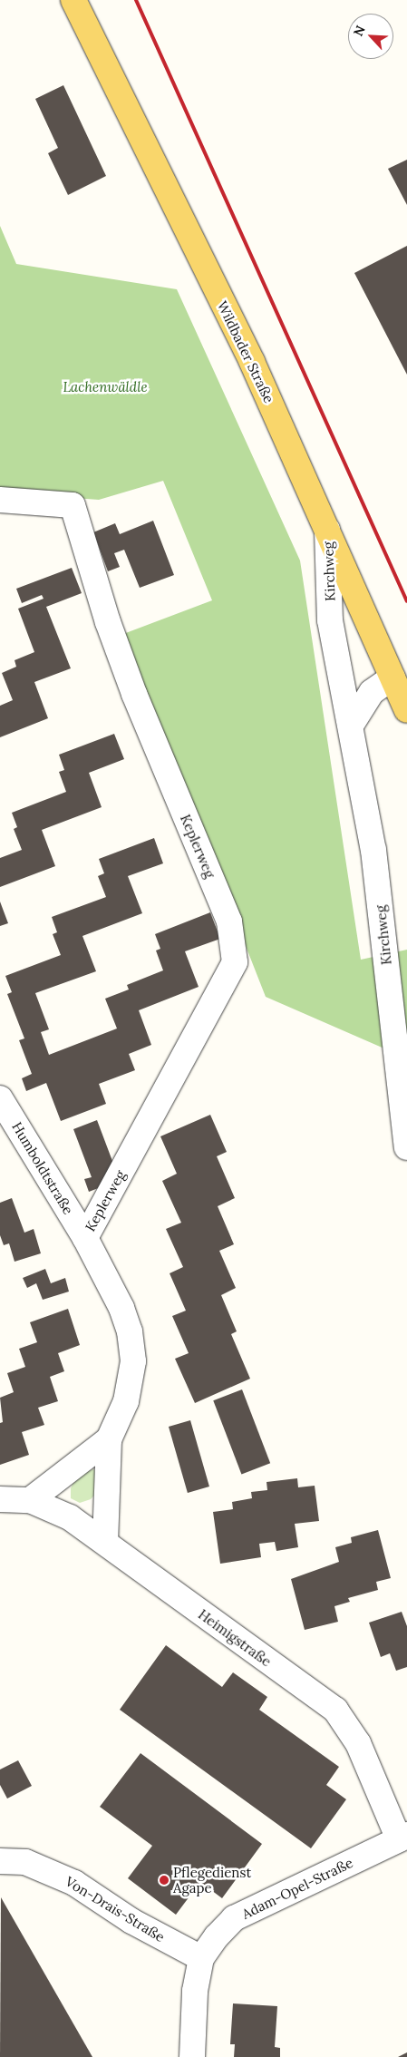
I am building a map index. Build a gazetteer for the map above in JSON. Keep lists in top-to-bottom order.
{
  "streets": {
    "main road": ["Wildbader Straße"],
    "street": [
      "Kirchweg",
      "Keplerweg",
      "Humboldtstraße",
      "Heimigstraße",
      "Adam-Opel-Straße",
      "Von-Drais-Straße"
    ]
  },
  "crossings": [
    ["Wildbader Straße", "Kirchweg"],
    ["Keplerweg", "Humboldtstraße"],
    ["Humboldtstraße", "Heimigstraße"],
    ["Heimigstraße", "Adam-Opel-Straße"],
    ["Adam-Opel-Straße", "Von-Drais-Straße"]
  ],
  "parks": ["Lachenwäldle"],
  "places": ["Pflegedienst Agape"],
  "north": "top left"
}
